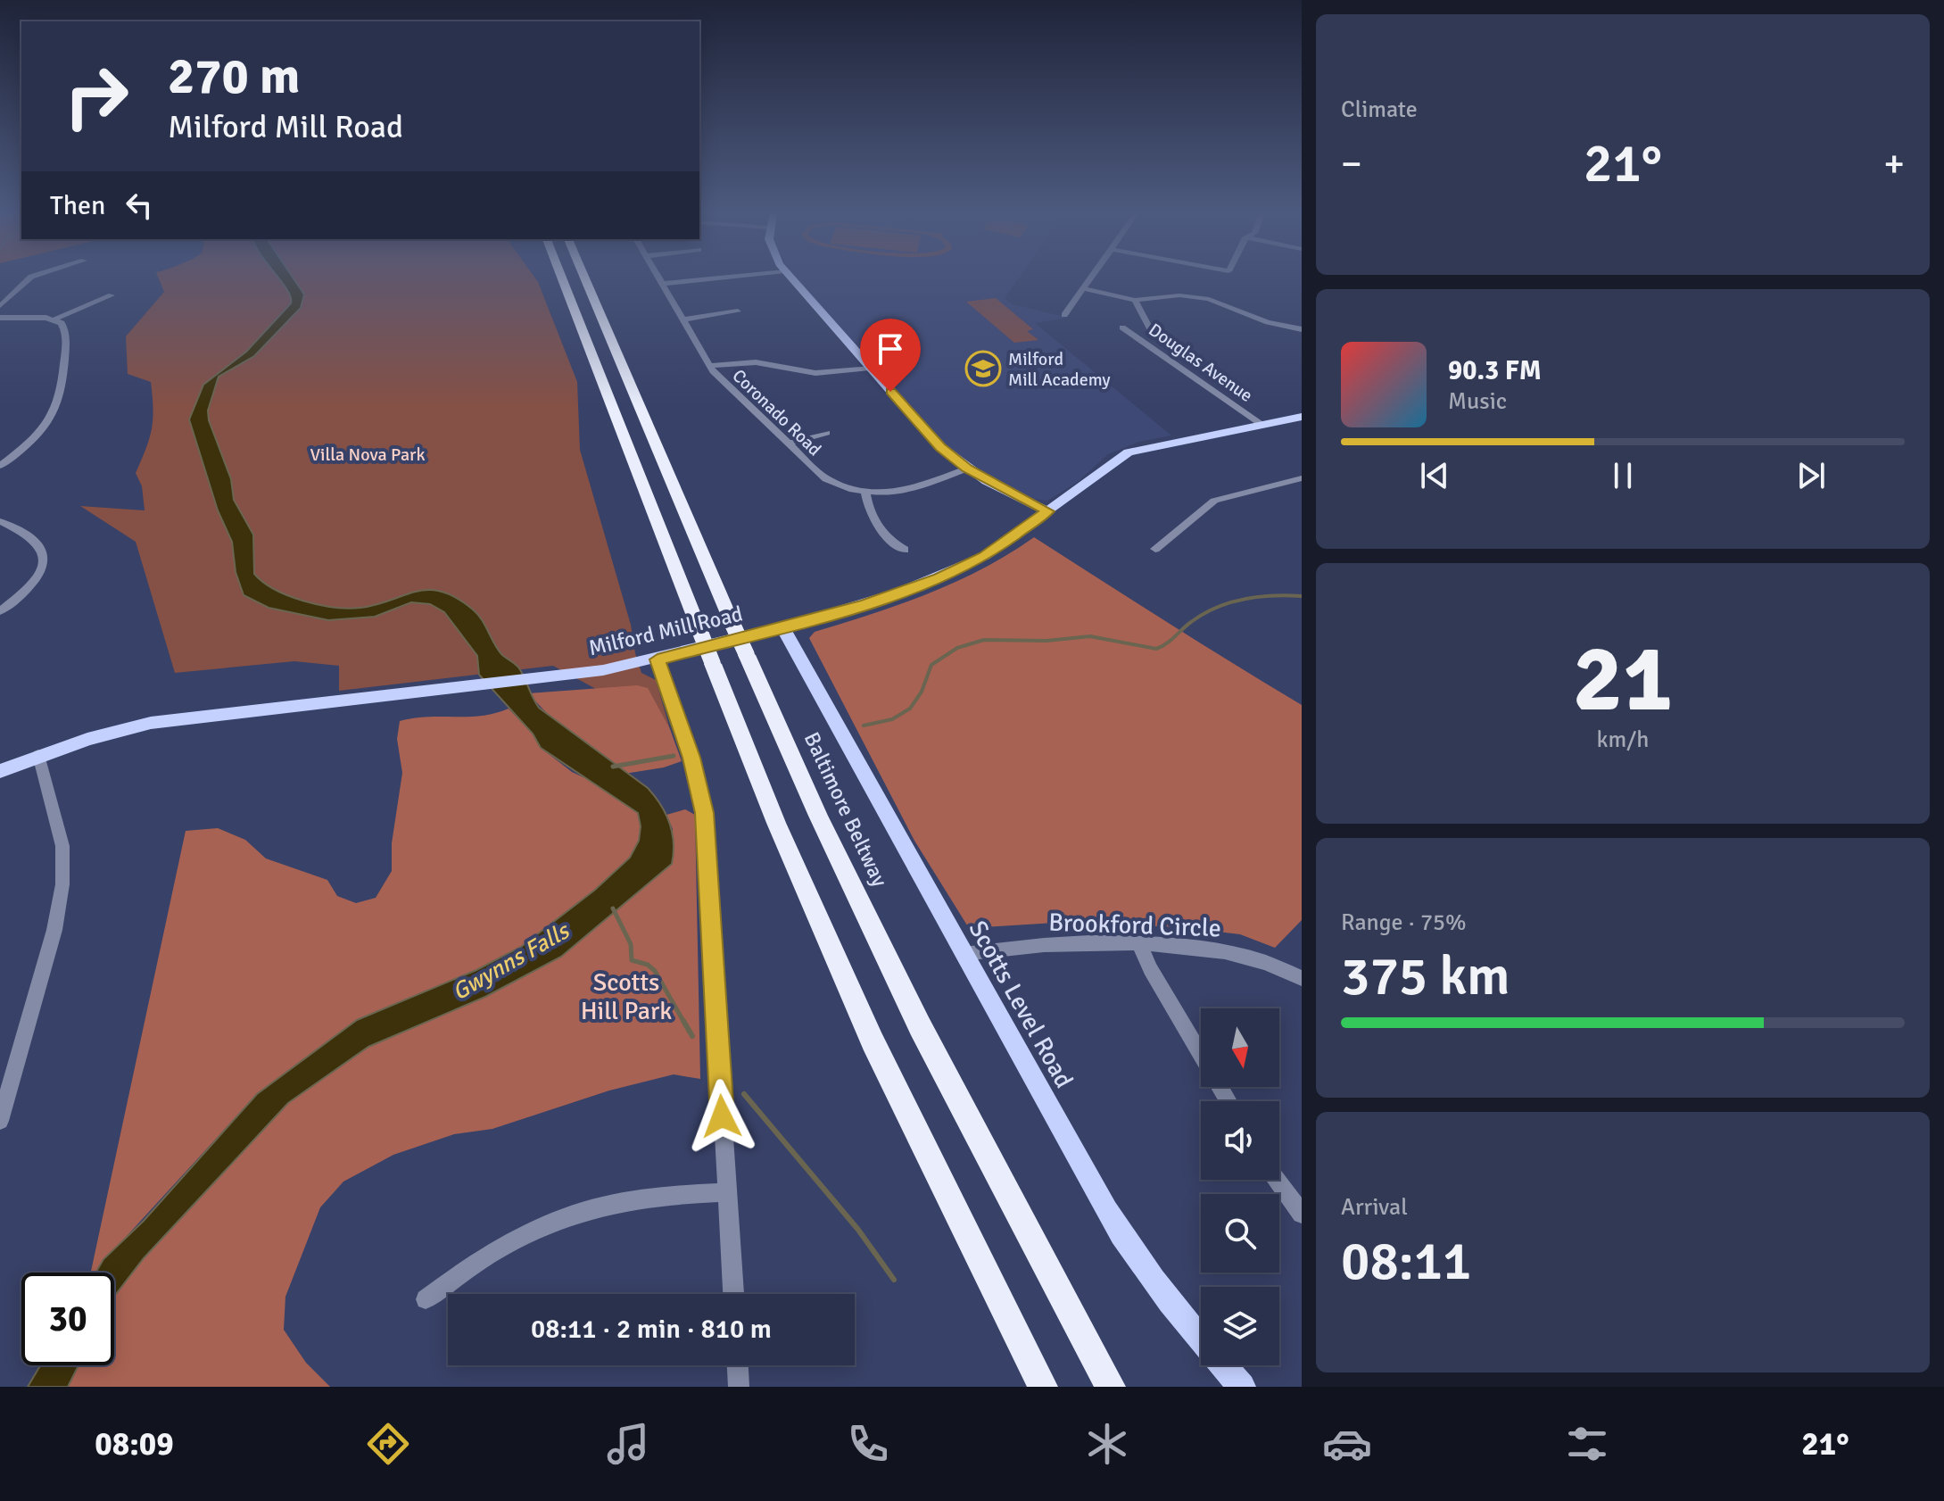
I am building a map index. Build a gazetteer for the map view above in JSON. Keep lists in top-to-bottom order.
{
  "streets": {
    "highway": ["Baltimore Beltway"],
    "main road": ["Milford Mill Road", "Scotts Level Road"],
    "street": ["Douglas Avenue", "Coronado Road", "Brookford Circle"]
  },
  "crossings": [
    ["Douglas Avenue", "Milford Mill Road"],
    ["Milford Mill Road", "Scotts Level Road"],
    ["Brookford Circle", "Scotts Level Road"]
  ],
  "water": ["Gwynns Falls"],
  "parks": ["Villa Nova Park", "Scotts Hill Park"],
  "places": {
    "school or university": ["Milford Mill Academy"]
  },
  "north": "bottom",
  "page": {
    "tile": [
      "Climate",
      ["21", "km/h"],
      ["Range · 75%", "375 km"],
      ["Arrival", "08:11"]
    ],
    "turn": ["270 m", "Milford Mill Road"],
    "heat": ["−", "21°", "+"],
    "then": "Then",
    "song": ["90.3 FM", "Music"],
    "limit": "30",
    "trip": "08:11 · 2 min · 810 m",
    "tabs": ["08:09", "21°"]
  }
}
